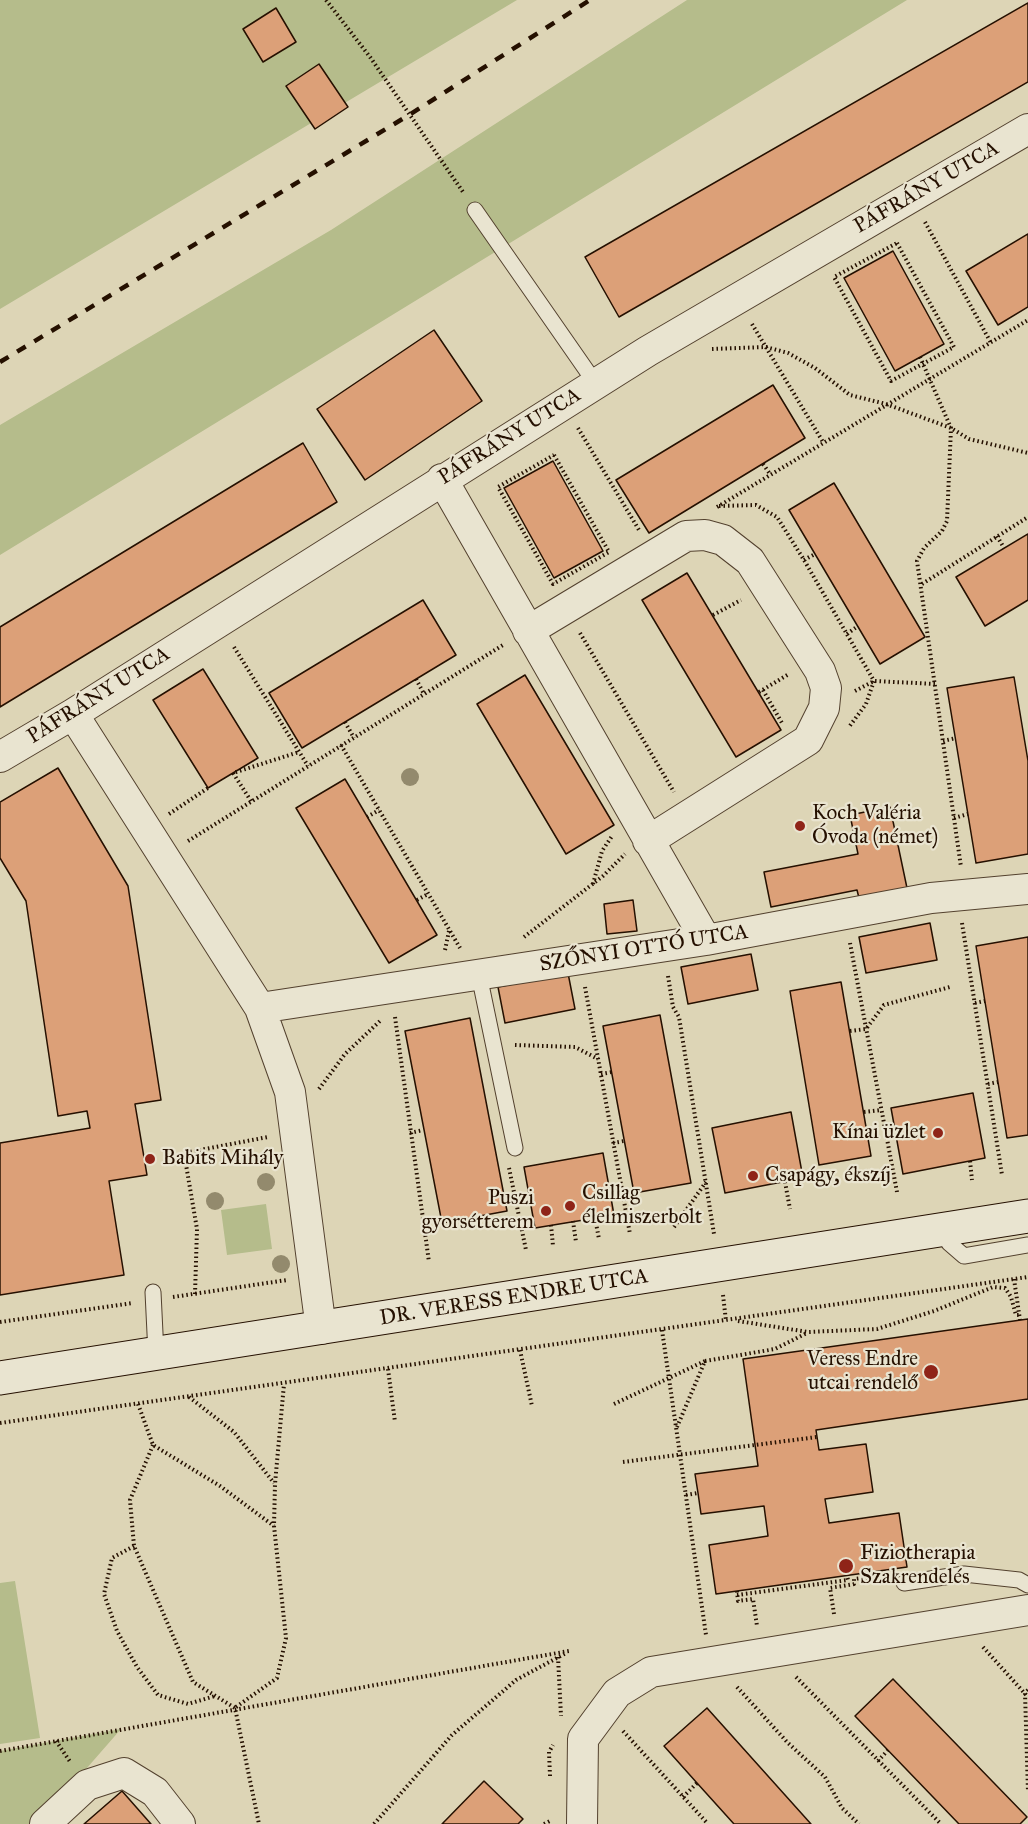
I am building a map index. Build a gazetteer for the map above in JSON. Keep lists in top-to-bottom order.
{
  "streets": {
    "street": ["PÁFRÁNY UTCA", "SZŐNYI OTTÓ UTCA", "DR. VERESS ENDRE UTCA"]
  },
  "places": [
    "Koch Valéria Óvoda (német)",
    "Kínai üzlet",
    "Babits Mihály",
    "Csapágy, ékszíj",
    "Csillag élelmiszerbolt",
    "Puszi gyorsétterem",
    "Veress Endre utcai rendelő",
    "Fiziotherapia Szakrendelés"
  ]
}
